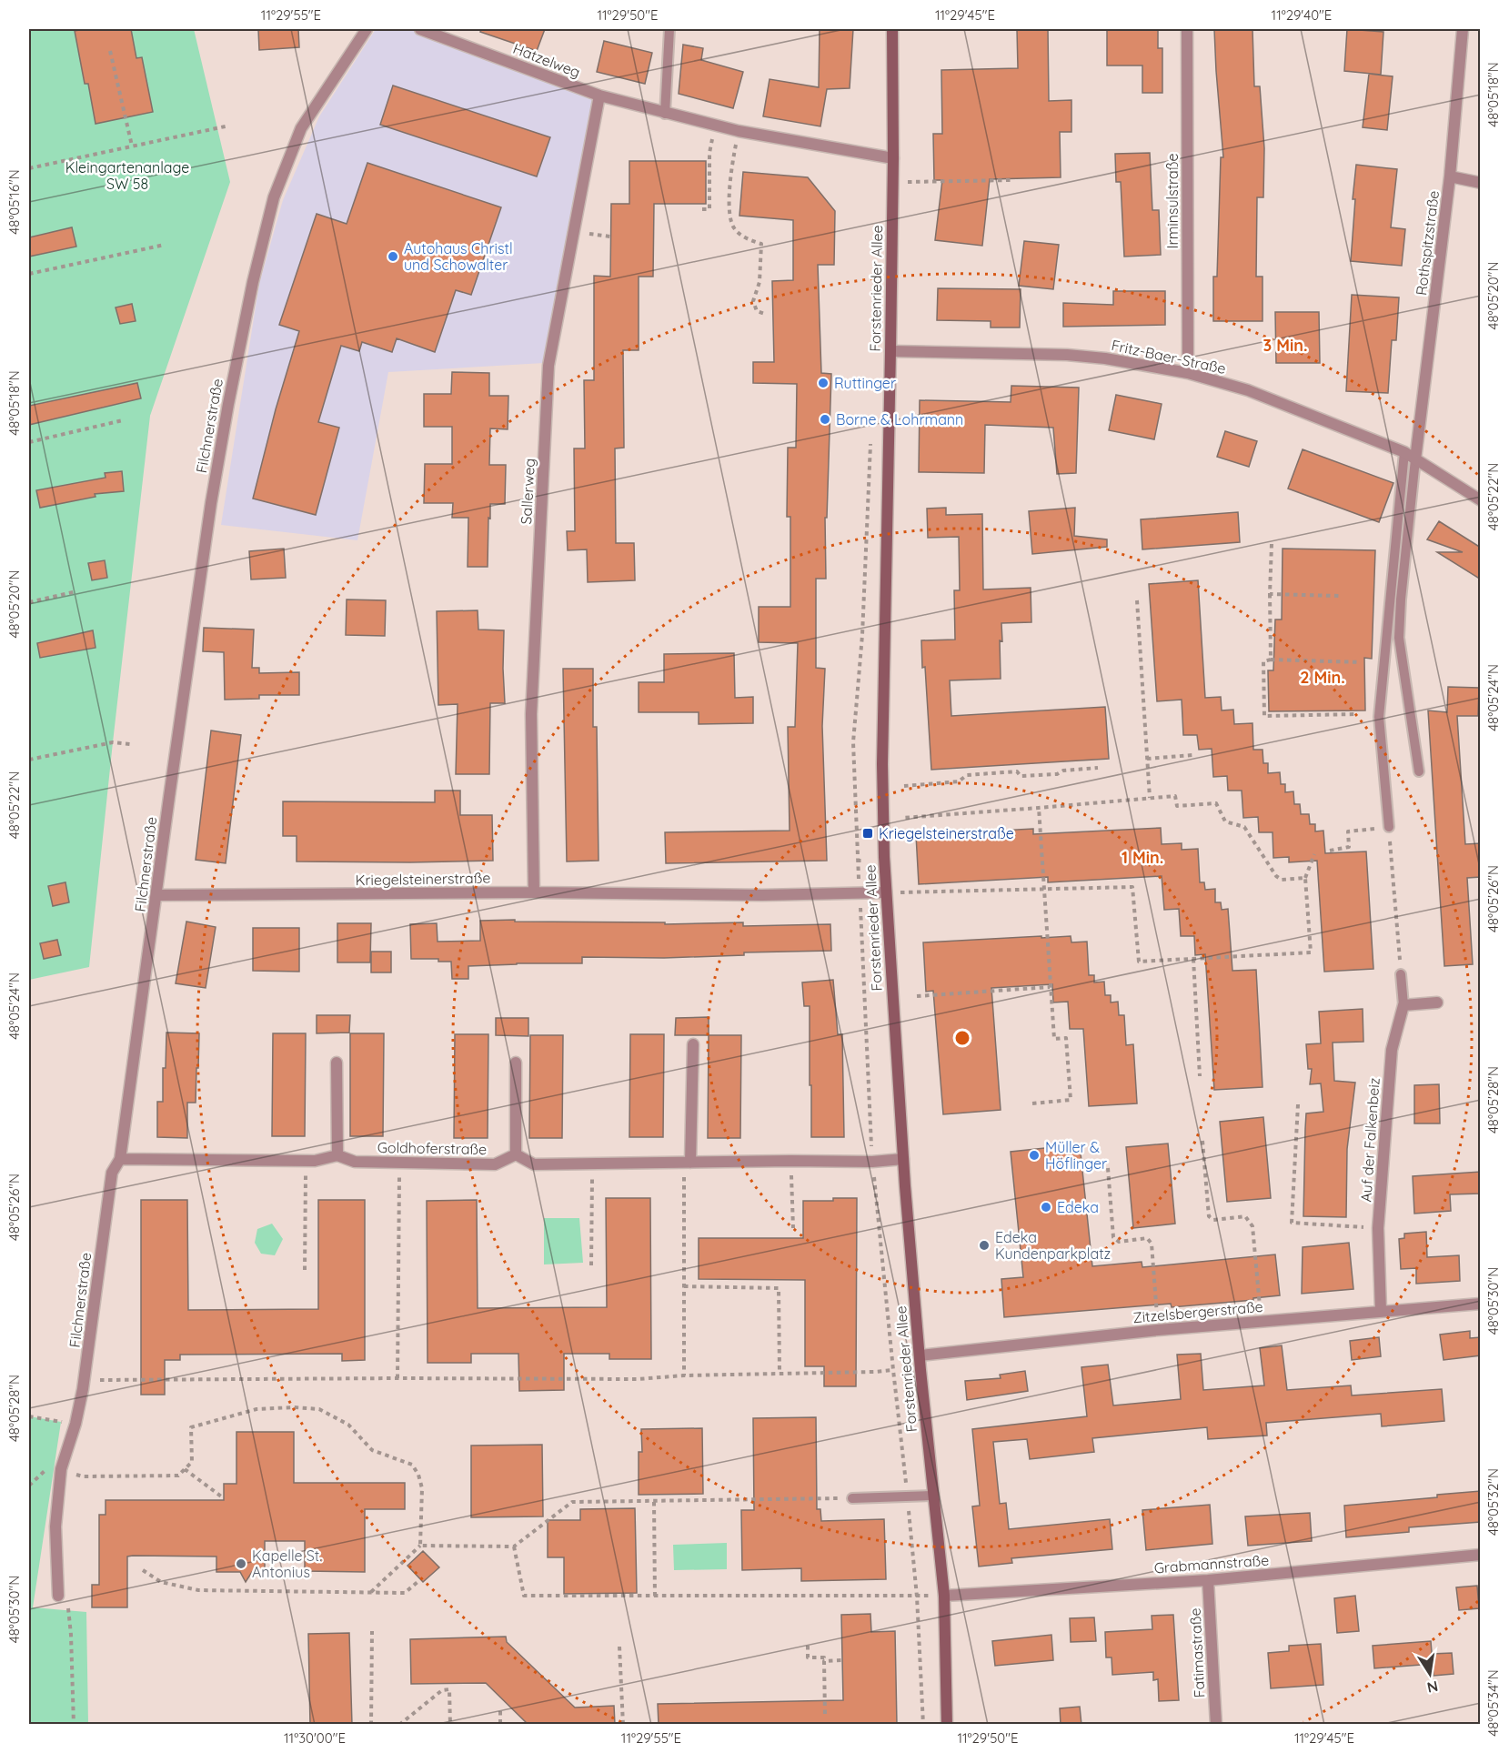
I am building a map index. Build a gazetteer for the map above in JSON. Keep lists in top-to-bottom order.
{
  "streets": {
    "street": [
      "Hatzelweg",
      "Irminsulstraße",
      "Rothspitzstraße",
      "Forstenrieder Allee",
      "Fritz-Baer-Straße",
      "Filchnerstraße",
      "Sallerweg",
      "Kriegelsteinerstraße",
      "Auf der Falkenbeiz",
      "Goldhoferstraße",
      "Zitzelsbergerstraße",
      "Grabmannstraße",
      "Fatimastraße"
    ]
  },
  "crossings": [
    ["Hatzelweg", "Forstenrieder Allee"],
    ["Hatzelweg", "Sallerweg"],
    ["Irminsulstraße", "Fritz-Baer-Straße"],
    ["Rothspitzstraße", "Fritz-Baer-Straße"],
    ["Forstenrieder Allee", "Fritz-Baer-Straße"],
    ["Forstenrieder Allee", "Kriegelsteinerstraße"],
    ["Forstenrieder Allee", "Zitzelsbergerstraße"],
    ["Forstenrieder Allee", "Grabmannstraße"],
    ["Filchnerstraße", "Kriegelsteinerstraße"],
    ["Filchnerstraße", "Goldhoferstraße"],
    ["Sallerweg", "Kriegelsteinerstraße"],
    ["Auf der Falkenbeiz", "Zitzelsbergerstraße"],
    ["Grabmannstraße", "Fatimastraße"]
  ],
  "parks": ["Kleingartenanlage SW 58"],
  "places": {
    "other": [
      "Autohaus Christl und Schowalter",
      "Ruttinger",
      "Borne & Lohrmann",
      "Müller & Höflinger",
      "Edeka",
      "Edeka Kundenparkplatz",
      "Kapelle St. Antonius"
    ],
    "transit": ["Kriegelsteinerstraße"]
  },
  "north": "bottom",
  "coordinates": [
    "11°29'55\"E",
    "11°29'50\"E",
    "11°29'45\"E",
    "11°29'40\"E",
    "48°05'18\"N",
    "48°05'16\"N",
    "48°05'20\"N",
    "48°05'22\"N",
    "48°05'24\"N",
    "48°05'26\"N",
    "48°05'28\"N",
    "48°05'30\"N",
    "48°05'32\"N",
    "48°05'34\"N",
    "11°30'00\"E"
  ],
  "rings": ["3 Min.", "2 Min.", "1 Min."]
}
